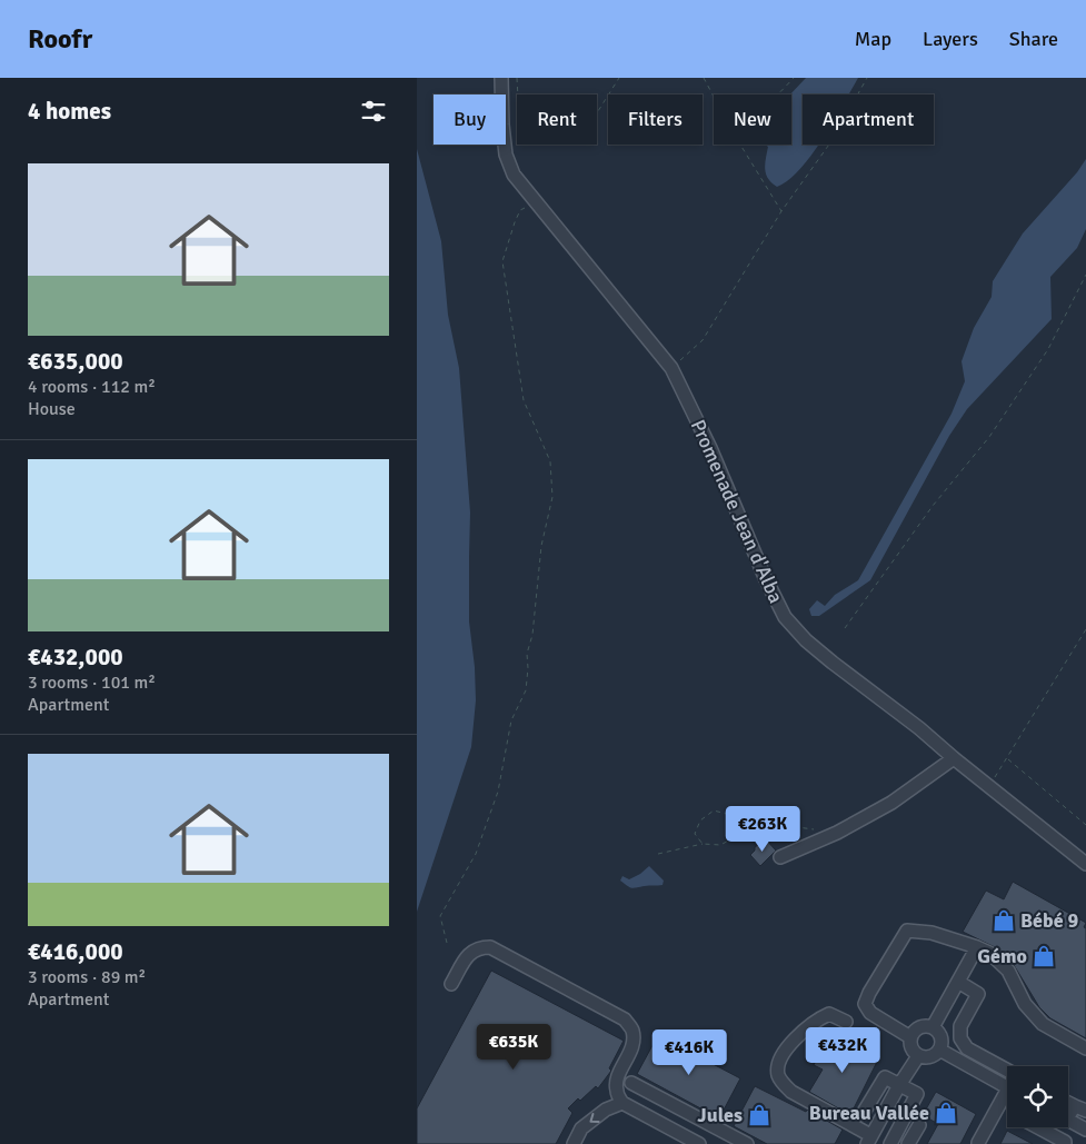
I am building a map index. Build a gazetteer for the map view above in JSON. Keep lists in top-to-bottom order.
{
  "streets": {
    "lane": ["Promenade Jean d'Alba"]
  },
  "places": {
    "shop": [
      "Bébé 9",
      "Gémo",
      "Bureau Vallée",
      "Jules"
    ]
  },
  "page": {
    "header": "Roofr",
    "nav": ["Map", "Layers", "Share"],
    "heading": "4 homes",
    "chip": [
      "Buy",
      "Rent",
      "Filters",
      "New",
      "Apartment"
    ],
    "list": [
      {
        "name": "€635,000",
        "note": "4 rooms · 112 m² · House"
      },
      {
        "name": "€432,000",
        "note": "3 rooms · 101 m² · Apartment"
      },
      {
        "name": "€416,000",
        "note": "3 rooms · 89 m² · Apartment"
      }
    ],
    "price": [
      "€263K",
      "€635K",
      "€432K",
      "€416K"
    ]
  }
}
